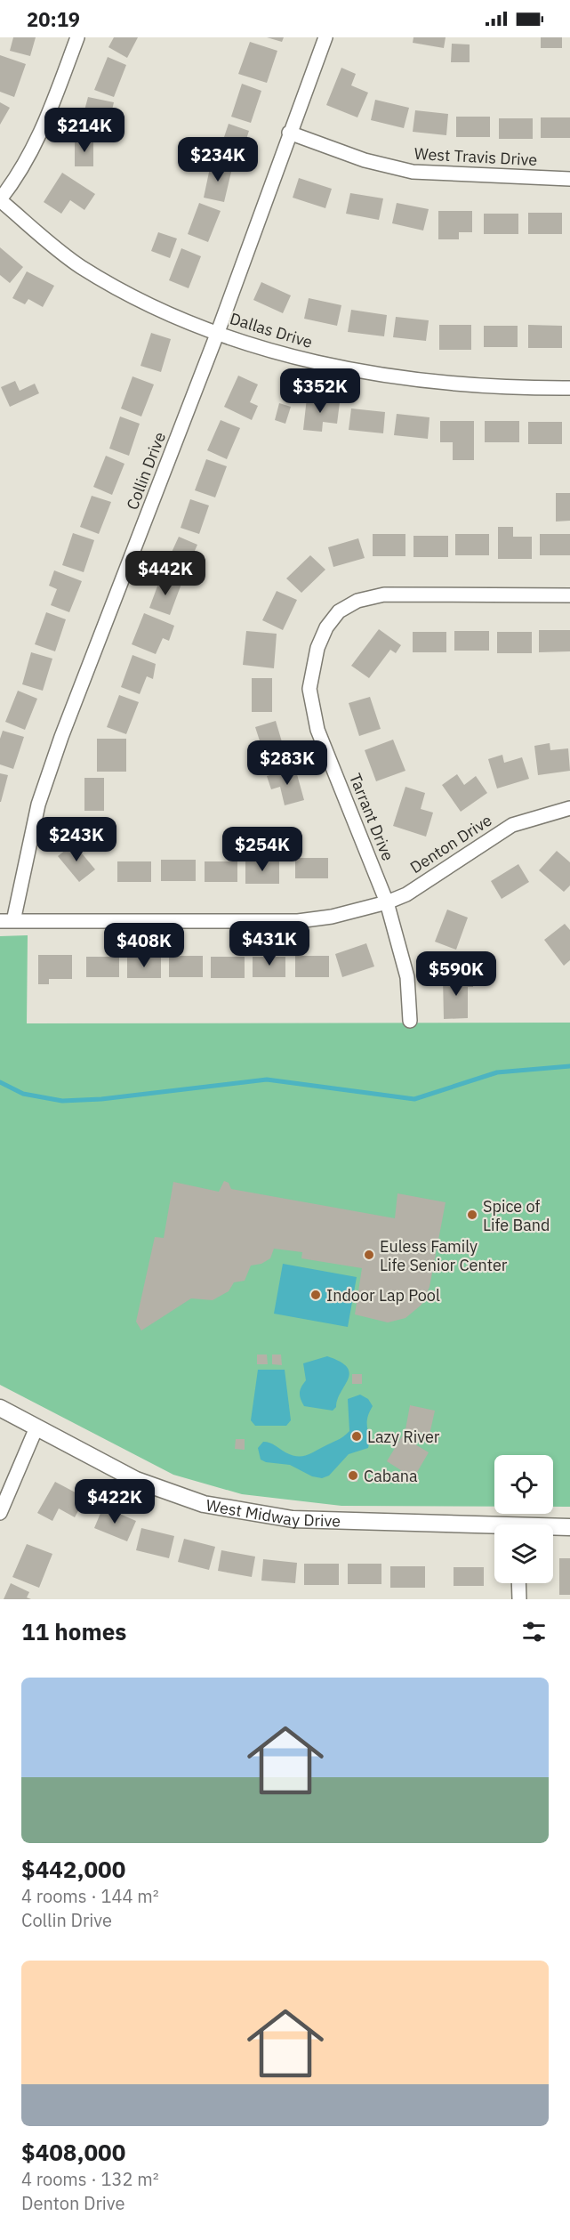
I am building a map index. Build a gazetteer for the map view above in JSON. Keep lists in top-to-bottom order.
{
  "streets": {
    "street": [
      "West Travis Drive",
      "Dallas Drive",
      "Collin Drive",
      "Tarrant Drive",
      "Denton Drive",
      "West Midway Drive"
    ]
  },
  "crossings": [
    ["West Travis Drive", "Collin Drive"],
    ["Dallas Drive", "Collin Drive"],
    ["Collin Drive", "Denton Drive"],
    ["Tarrant Drive", "Denton Drive"]
  ],
  "places": [
    "Spice of Life Band",
    "Euless Family Life Senior Center",
    "Indoor Lap Pool",
    "Lazy River",
    "Cabana"
  ],
  "page": {
    "status": "20:19",
    "price": [
      "$214K",
      "$234K",
      "$352K",
      "$442K",
      "$283K",
      "$243K",
      "$254K",
      "$431K",
      "$408K",
      "$590K",
      "$422K"
    ],
    "heading": "11 homes",
    "list": [
      {
        "name": "$442,000",
        "note": "4 rooms · 144 m² · Collin Drive"
      },
      {
        "name": "$408,000",
        "note": "4 rooms · 132 m² · Denton Drive"
      }
    ]
  }
}
